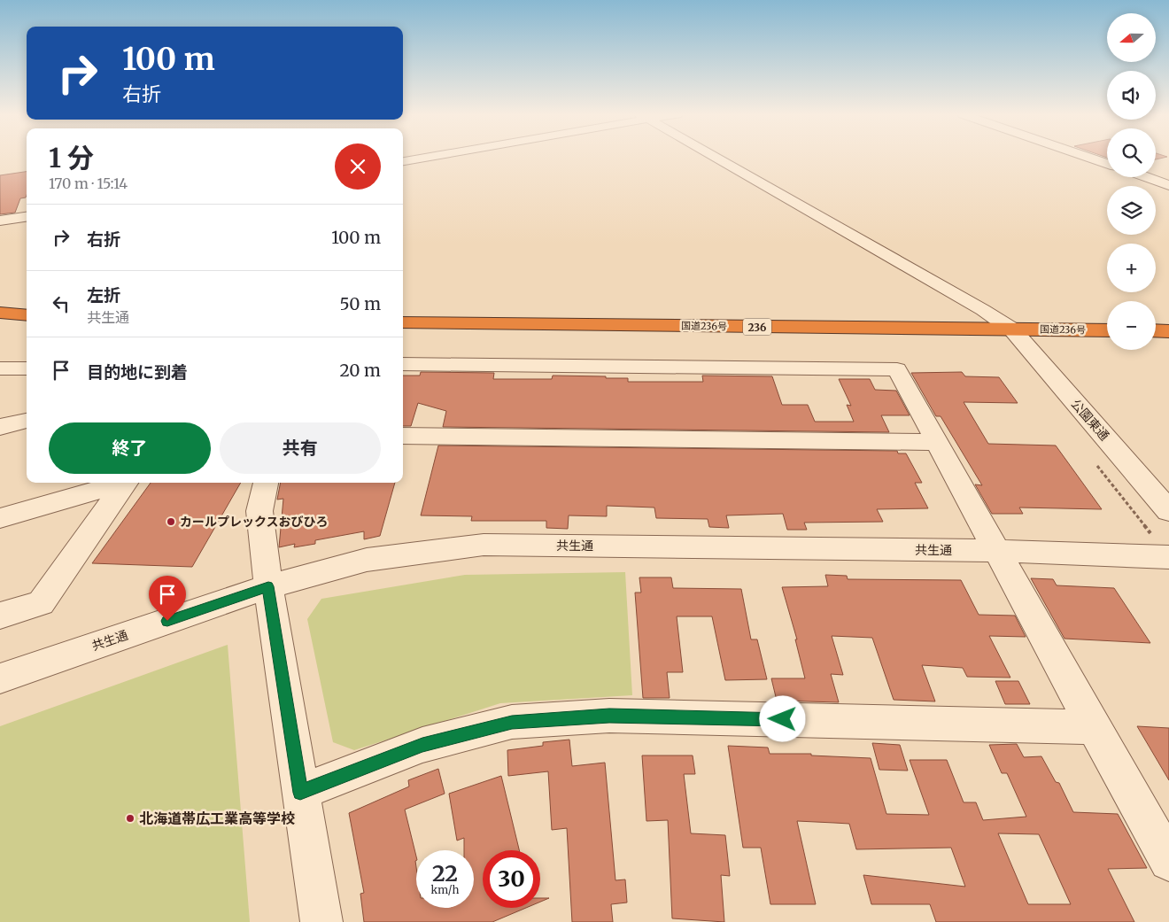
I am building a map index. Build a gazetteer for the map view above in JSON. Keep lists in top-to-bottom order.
{
  "streets": {
    "highway": ["国道236号", "236"],
    "street": ["公園東通", "共生通"]
  },
  "crossings": [
    ["国道236号", "公園東通"]
  ],
  "places": ["カールプレックスおびひろ", "北海道帯広工業高等学校"],
  "north": "left",
  "page": {
    "map_buttons": ["+", "−"],
    "turn": ["100 m", "右折"],
    "heading": ["1 分", "170 m · 15:14"],
    "list": [
      {
        "name": "右折",
        "value": "100 m"
      },
      {
        "name": "左折",
        "note": "共生通",
        "value": "50 m"
      },
      {
        "name": "目的地に到着",
        "value": "20 m"
      }
    ],
    "buttons": ["終了", "共有"],
    "speed": "22 km/h",
    "limit": "30"
  }
}
